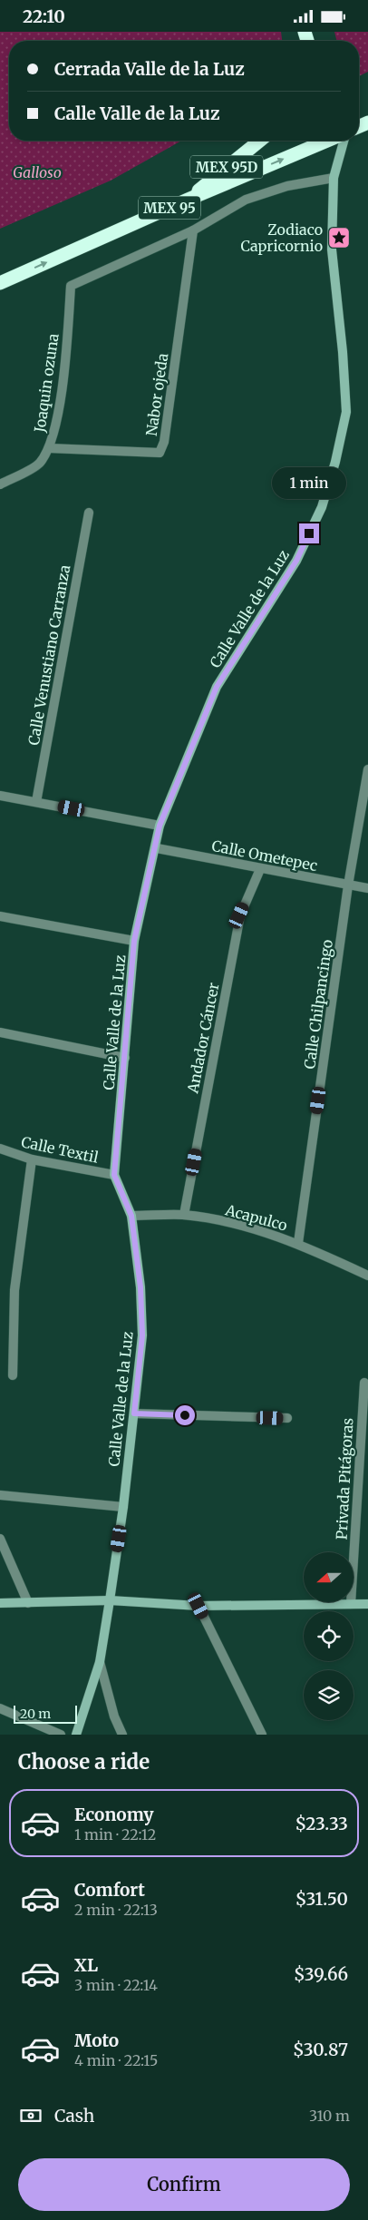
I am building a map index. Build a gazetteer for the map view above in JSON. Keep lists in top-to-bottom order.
{
  "streets": {
    "highway": ["MEX 95D", "MEX 95"],
    "street": [
      "Joaquin ozuna",
      "Nabor ojeda",
      "Calle Valle de la Luz",
      "Calle Venustiano Carranza",
      "Calle Ometepec",
      "Calle Chilpancingo",
      "Andador Cáncer",
      "Calle Textil",
      "Acapulco",
      "Privada Pitágoras"
    ]
  },
  "crossings": [
    ["MEX 95D", "MEX 95"],
    ["Joaquin ozuna", "Nabor ojeda"],
    ["Calle Valle de la Luz", "Calle Ometepec"],
    ["Calle Valle de la Luz", "Calle Textil"],
    ["Calle Valle de la Luz", "Acapulco"],
    ["Calle Ometepec", "Calle Chilpancingo"],
    ["Calle Ometepec", "Andador Cáncer"],
    ["Calle Chilpancingo", "Acapulco"],
    ["Andador Cáncer", "Acapulco"]
  ],
  "parks": ["Galloso"],
  "places": {
    "place": ["Zodiaco Capricornio"]
  },
  "scale_bar": "20 m",
  "north": "left",
  "page": {
    "status": "22:10",
    "banner": ["Cerrada Valle de la Luz", "Calle Valle de la Luz"],
    "bubble": "1 min",
    "scale": "20 m",
    "heading": "Choose a ride",
    "list": [
      {
        "name": "Economy",
        "note": "1 min · 22:12",
        "value": "$23.33"
      },
      {
        "name": "Comfort",
        "note": "2 min · 22:13",
        "value": "$31.50"
      },
      {
        "name": "XL",
        "note": "3 min · 22:14",
        "value": "$39.66"
      },
      {
        "name": "Moto",
        "note": "4 min · 22:15",
        "value": "$30.87"
      }
    ],
    "pay": ["Cash", "310 m"],
    "buttons": "Confirm"
  }
}
